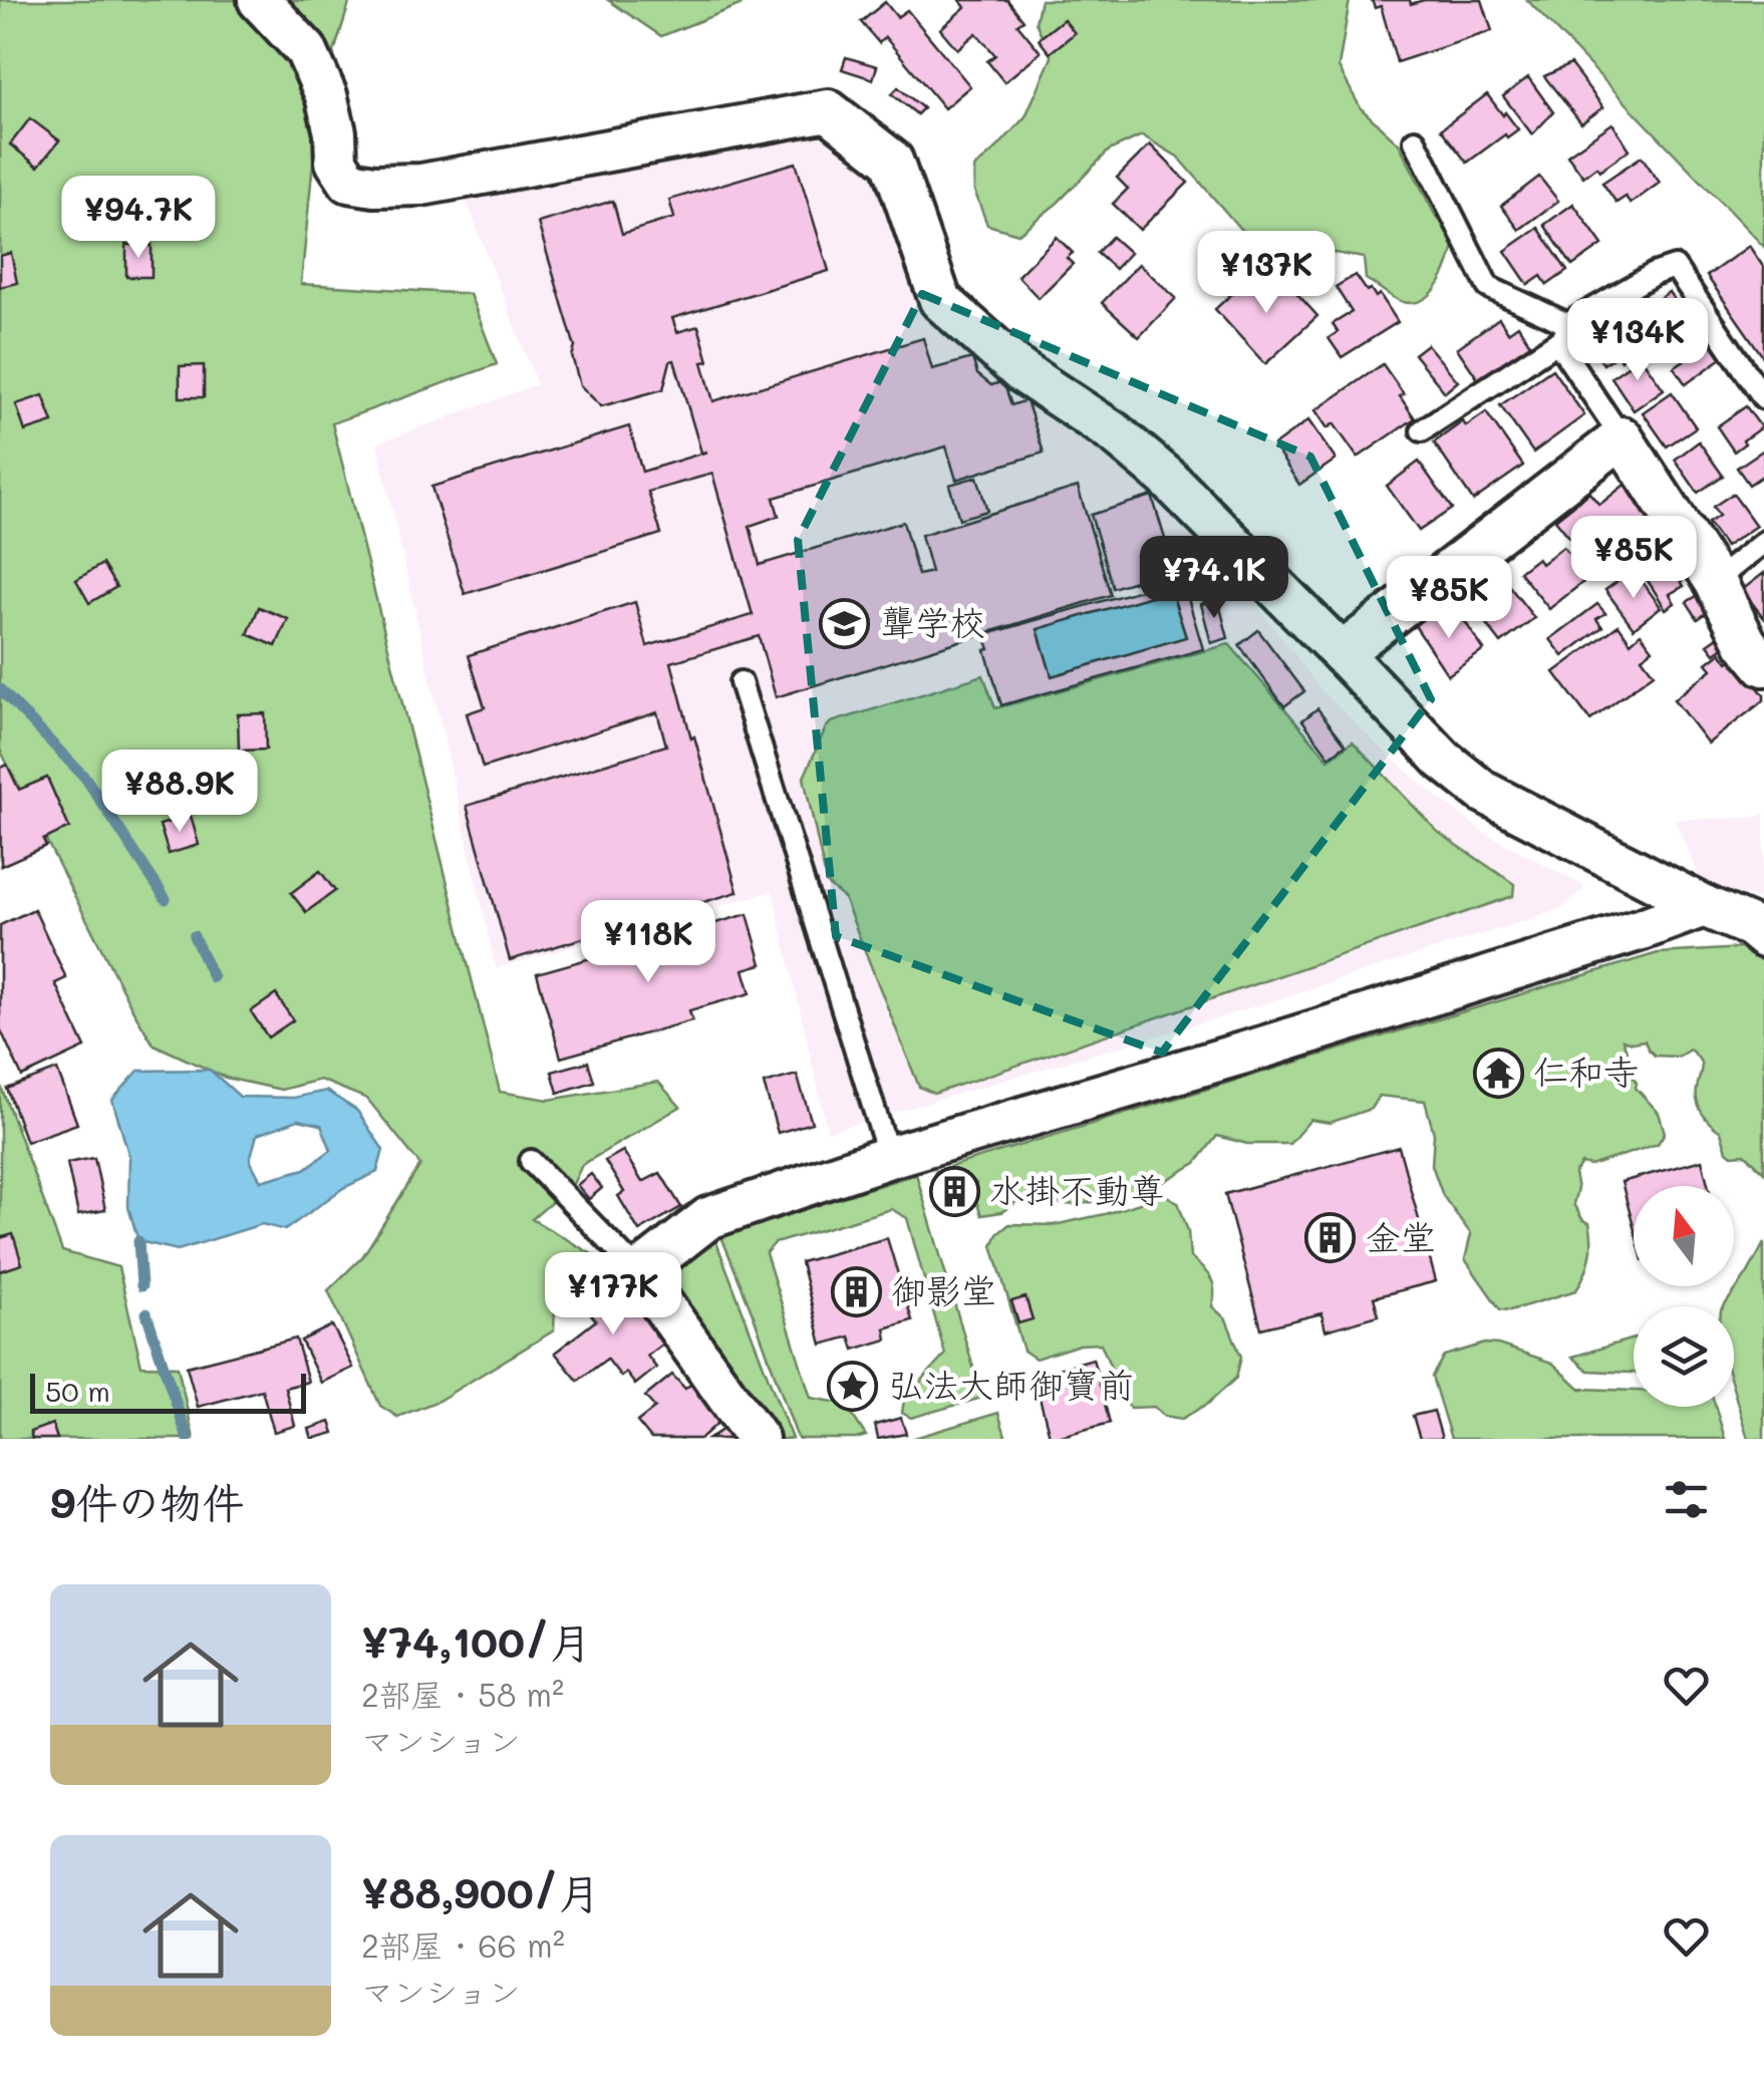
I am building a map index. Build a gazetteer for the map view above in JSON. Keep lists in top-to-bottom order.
{
  "places": {
    "school or university": ["聾学校"],
    "temple": ["仁和寺"],
    "building": ["水掛不動尊", "金堂", "御影堂"],
    "place": ["弘法大師御寶前"]
  },
  "scale_bar": "50 m",
  "north": "top",
  "page": {
    "price": [
      "¥94.7K",
      "¥137K",
      "¥134K",
      "¥85K",
      "¥74.1K",
      "¥85K",
      "¥88.9K",
      "¥118K",
      "¥177K"
    ],
    "scale": "50 m",
    "heading": "9件の物件",
    "list": [
      {
        "name": "¥74,100/月",
        "note": "2部屋 · 58 m² · マンション"
      },
      {
        "name": "¥88,900/月",
        "note": "2部屋 · 66 m² · マンション"
      }
    ]
  }
}
